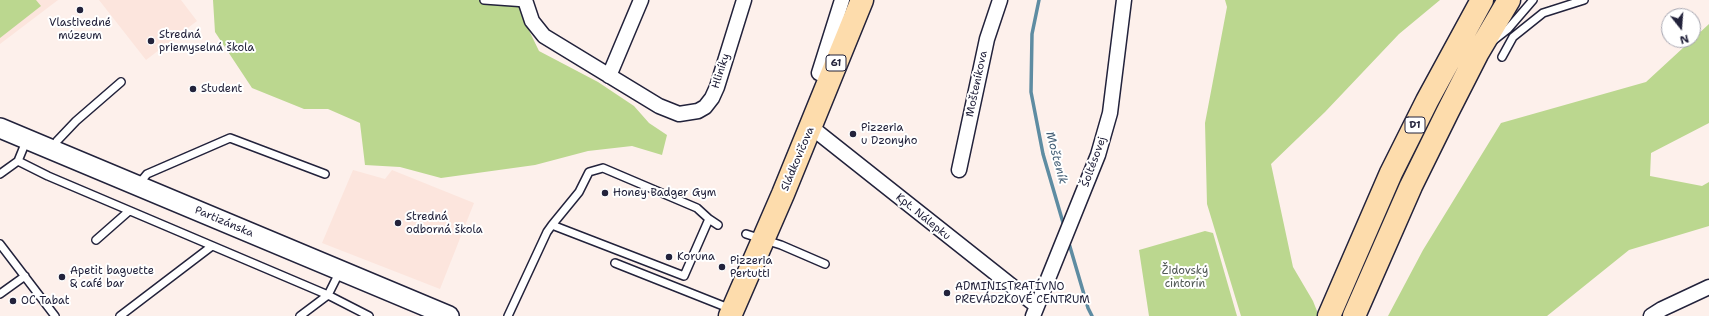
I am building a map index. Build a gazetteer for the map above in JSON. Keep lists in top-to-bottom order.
{
  "streets": {
    "main road": [
      "61",
      "D1",
      "Sládkovičova",
      "Partizánska"
    ],
    "street": [
      "Hliníky",
      "Mošteníkova",
      "Šoltésovej",
      "Kpt. Nálepku"
    ]
  },
  "crossings": [
    ["Sládkovičova", "Kpt. Nálepku"],
    ["Šoltésovej", "Kpt. Nálepku"]
  ],
  "water": ["Mošteník"],
  "parks": ["Židovský cintorín"],
  "places": [
    "Vlastivedné múzeum",
    "Stredná priemyselná škola",
    "Student",
    "Pizzeria u Dzonyho",
    "Honey Badger Gym",
    "Stredná odborná škola",
    "Koruna",
    "Pizzeria Pertutti",
    "Apetit baguette & café bar",
    "ADMINISTRATÍVNO PREVÁDZKOVÉ CENTRUM",
    "OC Tabat"
  ],
  "north": "bottom"
}
